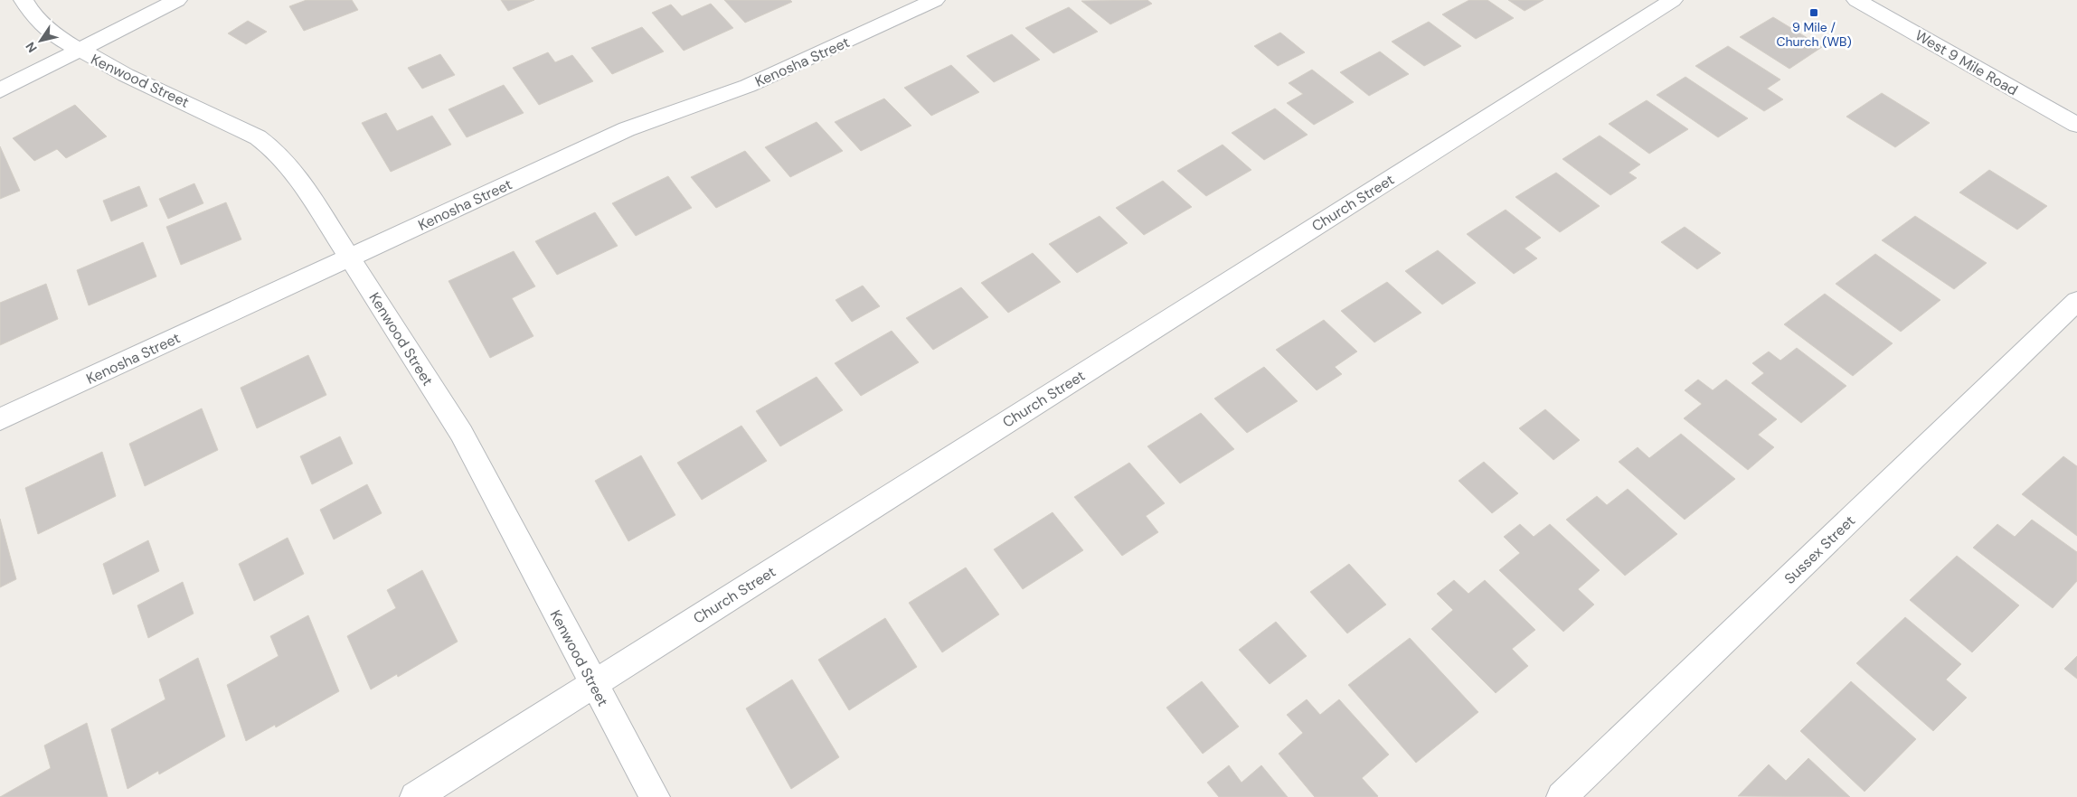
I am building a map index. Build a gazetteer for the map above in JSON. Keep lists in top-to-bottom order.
{
  "streets": {
    "street": [
      "Kenosha Street",
      "West 9 Mile Road",
      "Kenwood Street",
      "Church Street",
      "Sussex Street"
    ]
  },
  "crossings": [
    ["Kenosha Street", "Kenwood Street"],
    ["Kenwood Street", "Church Street"]
  ],
  "places": {
    "transit": ["9 Mile / Church (WB)"]
  },
  "north": "bottom left"
}
